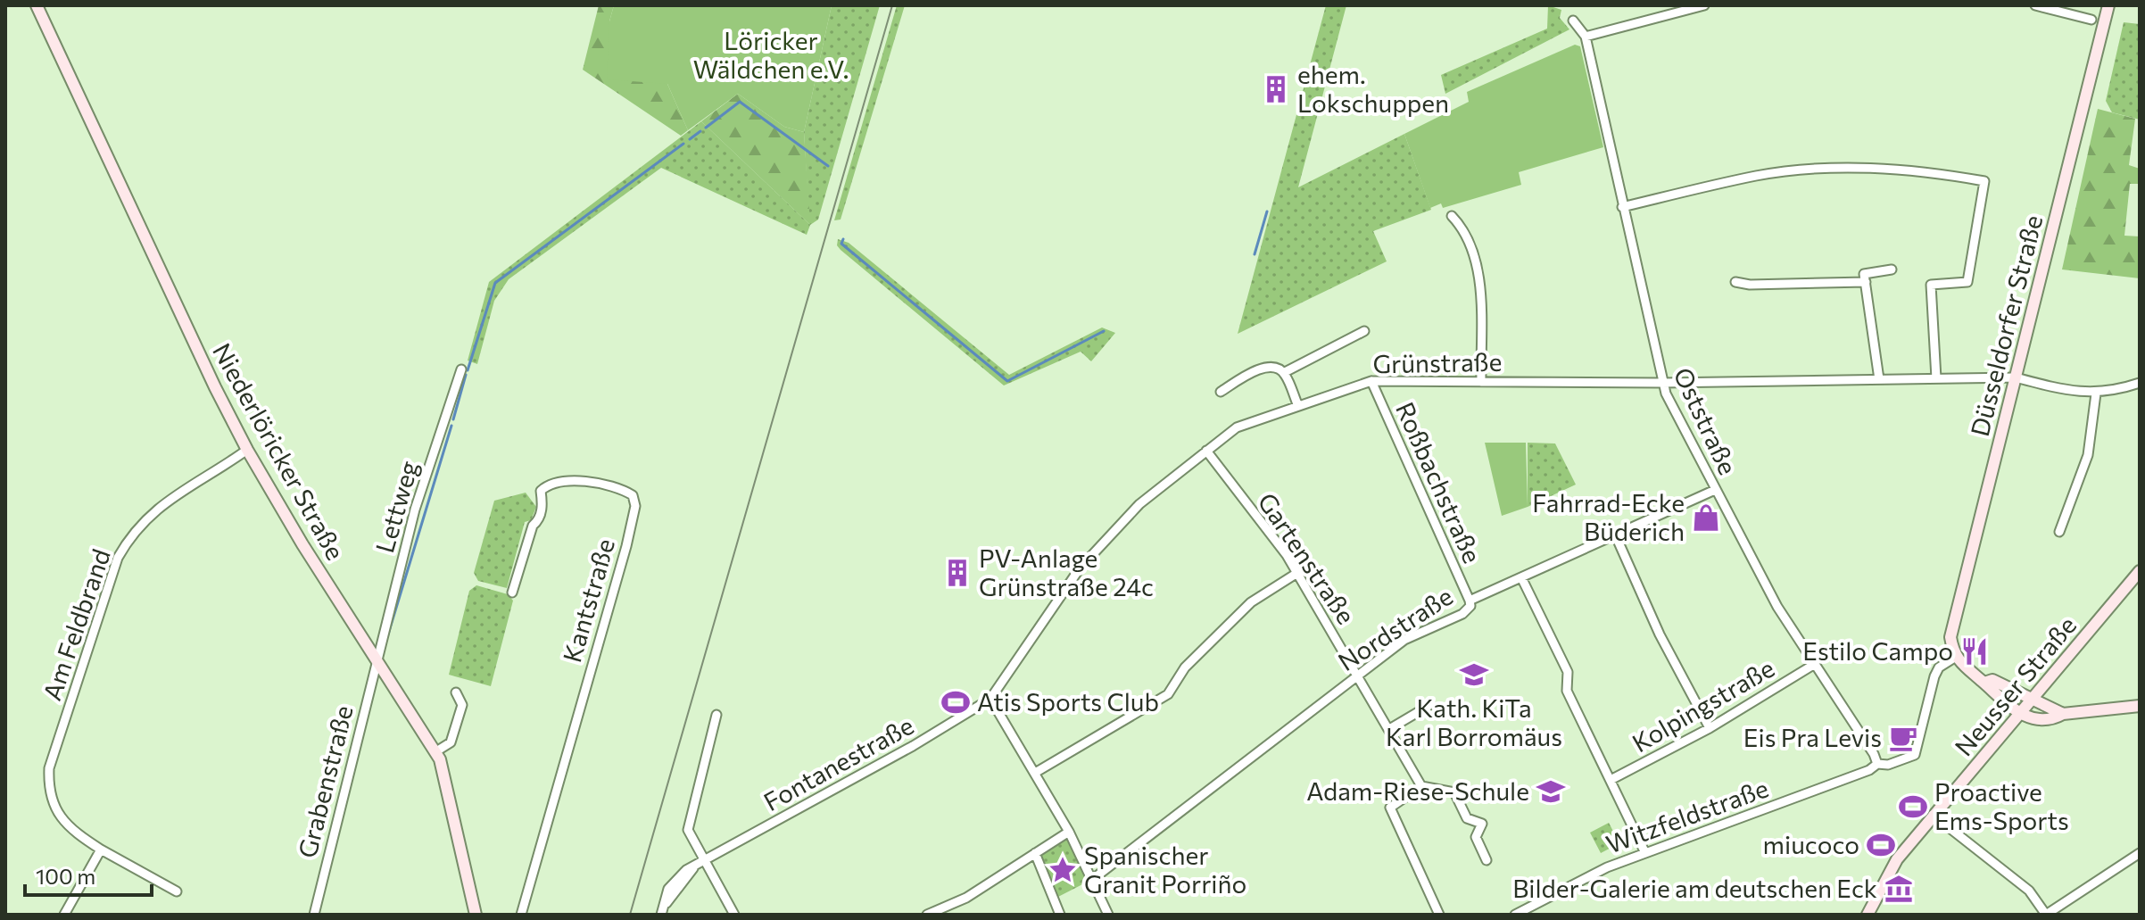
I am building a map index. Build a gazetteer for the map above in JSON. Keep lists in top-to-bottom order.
{
  "streets": {
    "main road": ["Düsseldorfer Straße", "Niederlöricker Straße", "Neusser Straße"],
    "street": [
      "Grünstraße",
      "Oststraße",
      "Roßbachstraße",
      "Lettweg",
      "Gartenstraße",
      "Kantstraße",
      "Am Feldbrand",
      "Nordstraße",
      "Kolpingstraße",
      "Fontanestraße",
      "Grabenstraße",
      "Witzfeldstraße"
    ]
  },
  "crossings": [
    ["Düsseldorfer Straße", "Grünstraße"],
    ["Grünstraße", "Oststraße"],
    ["Grünstraße", "Roßbachstraße"],
    ["Grünstraße", "Gartenstraße"],
    ["Grünstraße", "Fontanestraße"],
    ["Oststraße", "Nordstraße"],
    ["Oststraße", "Kolpingstraße"],
    ["Oststraße", "Witzfeldstraße"],
    ["Niederlöricker Straße", "Lettweg"],
    ["Niederlöricker Straße", "Am Feldbrand"],
    ["Niederlöricker Straße", "Grabenstraße"],
    ["Roßbachstraße", "Nordstraße"],
    ["Lettweg", "Grabenstraße"],
    ["Gartenstraße", "Nordstraße"]
  ],
  "parks": ["Löricker Wäldchen e.V."],
  "places": {
    "building": ["ehem. Lokschuppen", "PV-Anlage Grünstraße 24c"],
    "shop": ["Fahrrad-Ecke Büderich"],
    "restaurant": ["Estilo Campo"],
    "school or university": ["Kath. KiTa Karl Borromäus", "Adam-Riese-Schule"],
    "sports": ["Atis Sports Club", "Proactive Ems-Sports", "miucoco"],
    "cafe": ["Eis Pra Levis"],
    "place": ["Spanischer Granit Porriño"],
    "museum": ["Bilder-Galerie am deutschen Eck"]
  },
  "scale_bar": "100 m"
}
